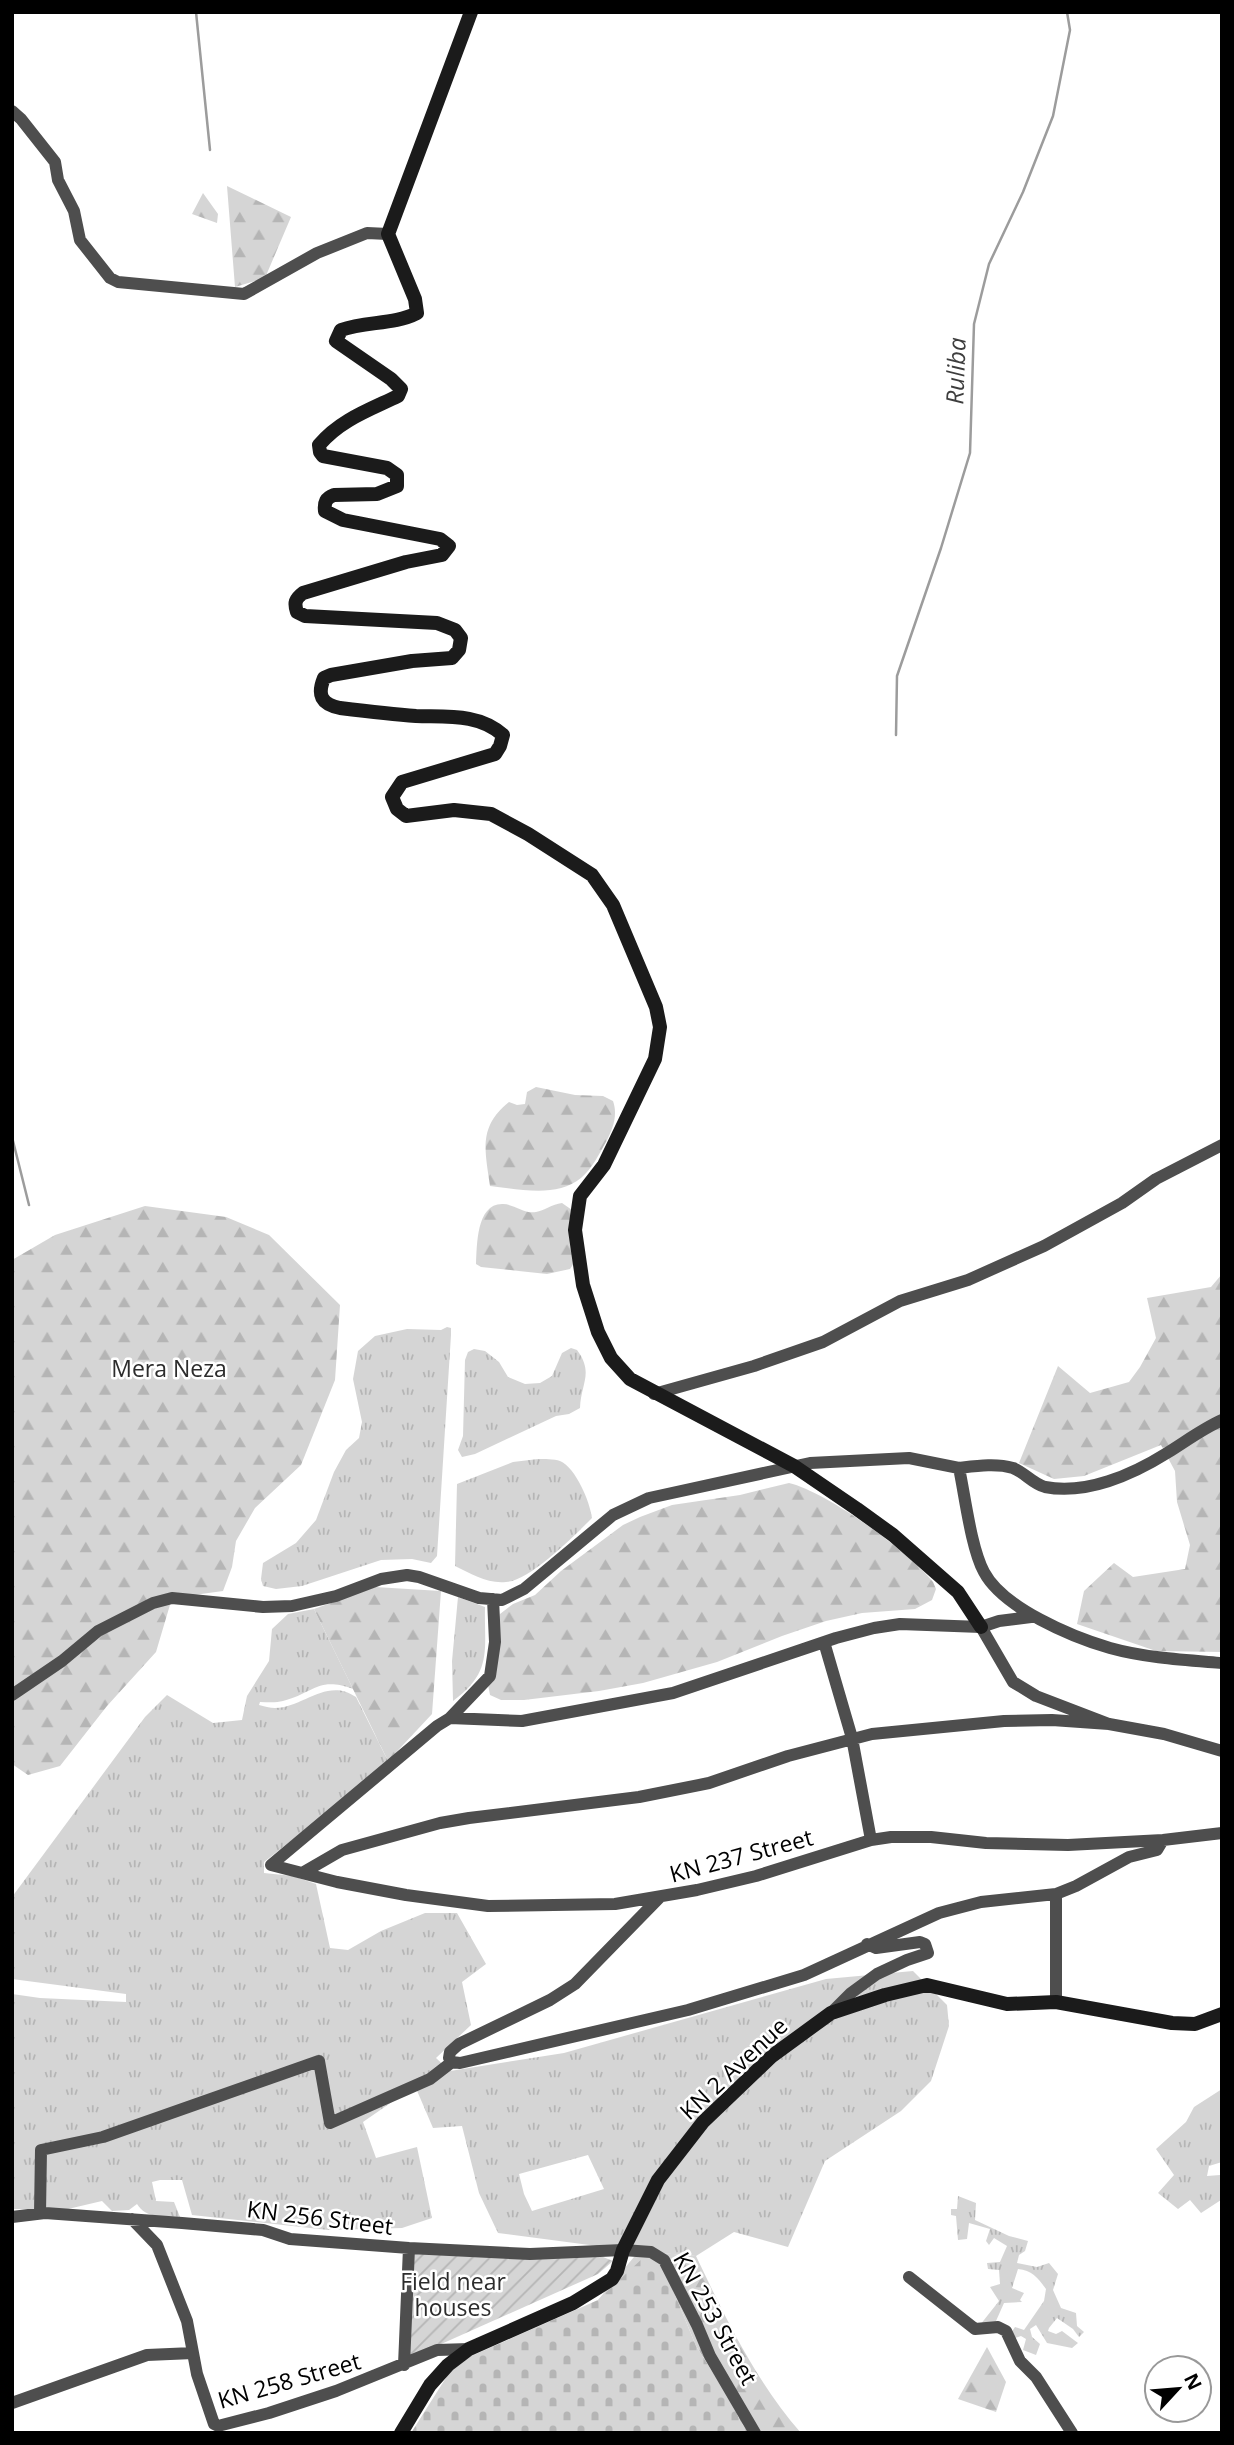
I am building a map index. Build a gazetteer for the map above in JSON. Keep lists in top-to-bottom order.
{
  "streets": {
    "street": [
      "KN 237 Street",
      "KN 2 Avenue",
      "KN 256 Street",
      "KN 253 Street",
      "KN 258 Street"
    ]
  },
  "crossings": [
    ["KN 2 Avenue", "KN 256 Street"],
    ["KN 2 Avenue", "KN 253 Street"],
    ["KN 2 Avenue", "KN 258 Street"],
    ["KN 256 Street", "KN 253 Street"],
    ["KN 256 Street", "KN 258 Street"]
  ],
  "water": ["Ruliba"],
  "parks": ["Mera Neza", "Field near houses"],
  "north": "top right"
}
